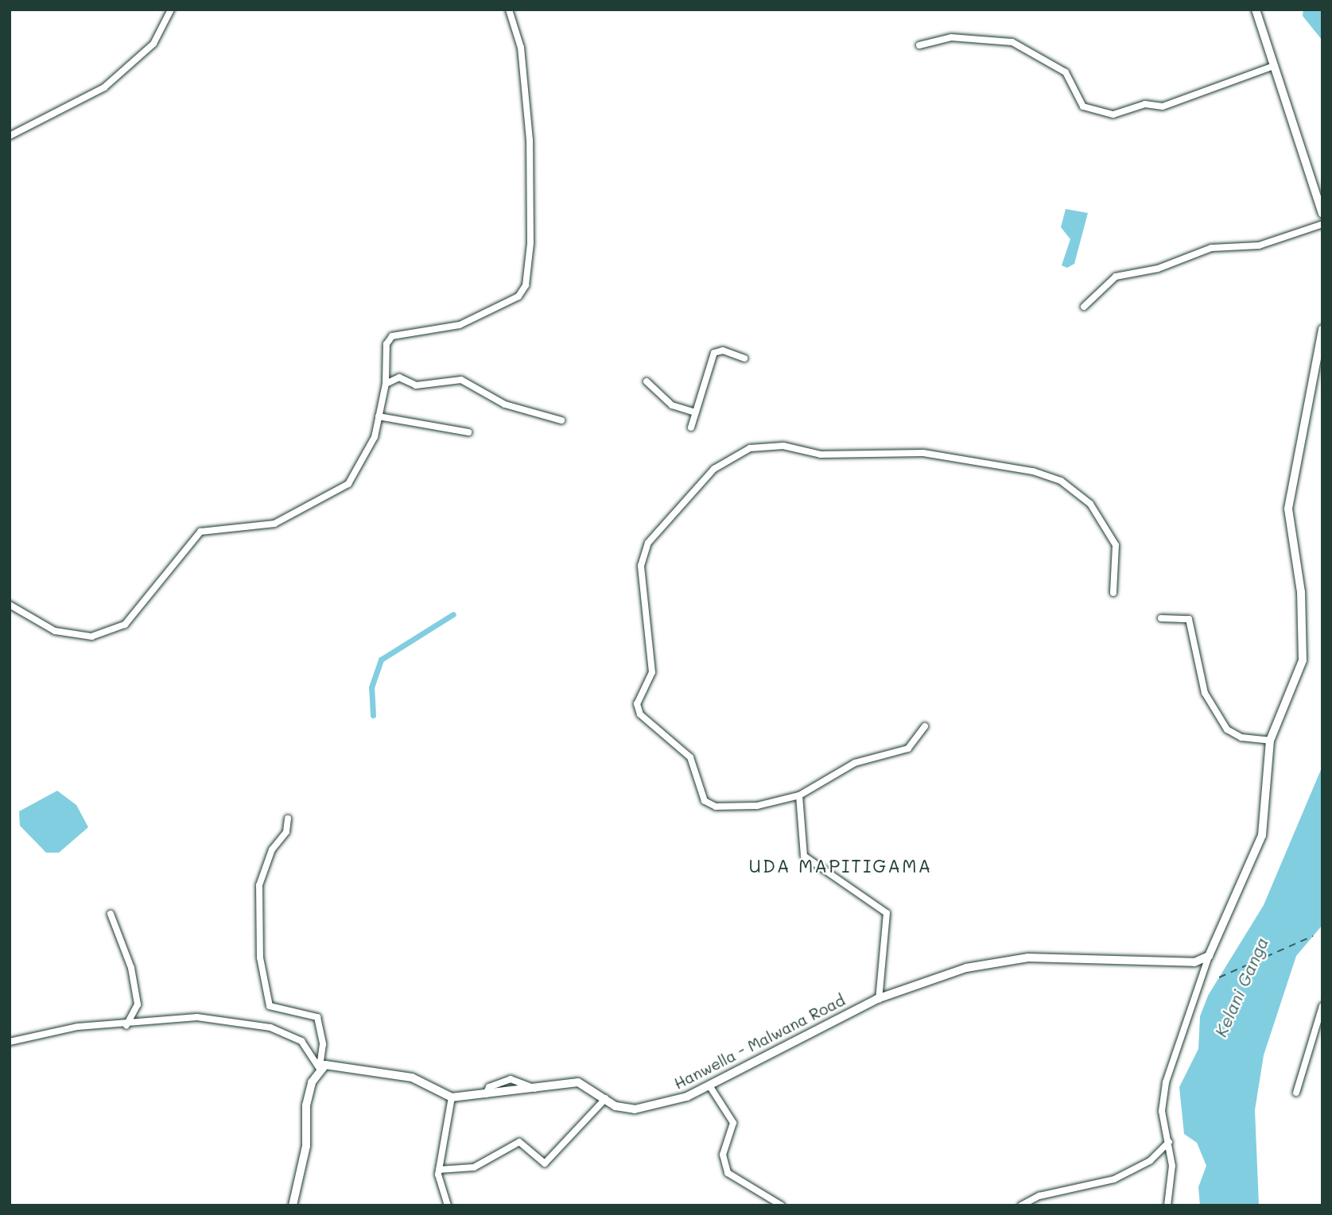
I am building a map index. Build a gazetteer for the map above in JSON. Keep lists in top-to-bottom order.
{
  "streets": {
    "street": ["Hanwella - Malwana Road"]
  },
  "districts": ["UDA MAPITIGAMA"],
  "water": ["Kelani Ganga"]
}
